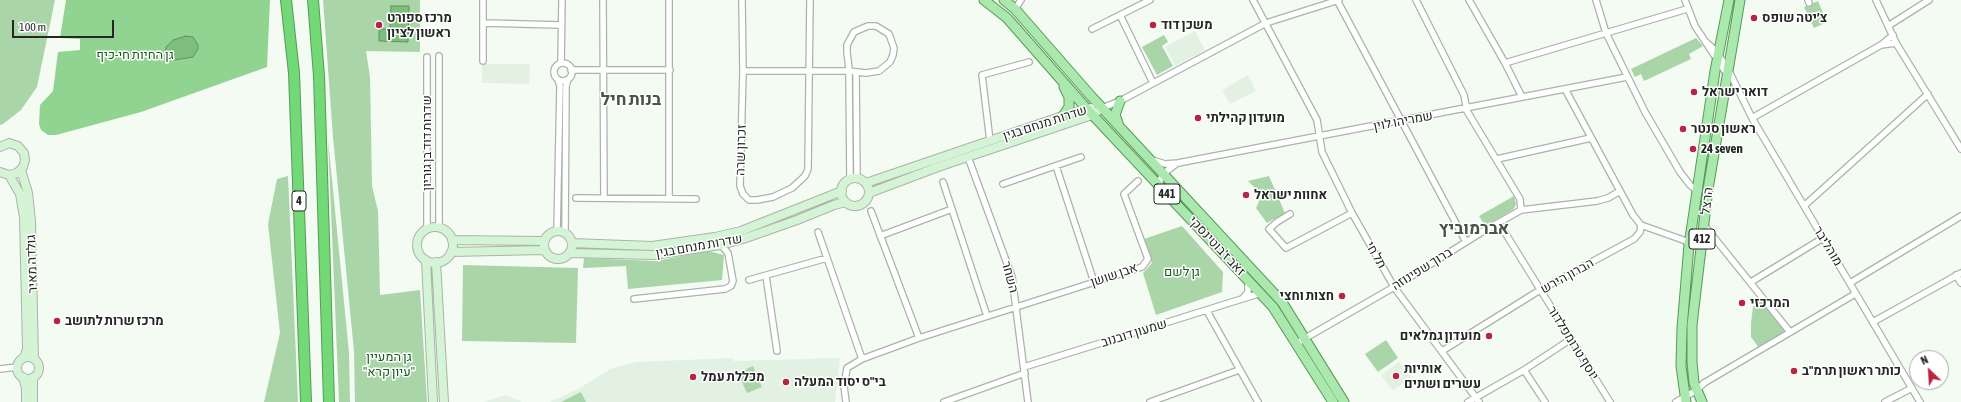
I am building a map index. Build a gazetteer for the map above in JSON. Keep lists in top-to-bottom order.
{
  "streets": {
    "highway": ["4"],
    "main road": [
      "441",
      "הרצל",
      "412",
      "זאב ז'בוטינסקי"
    ],
    "street": [
      "שמריהו לוין",
      "שדרות מנחם בגין",
      "שדרות דוד בן גוריון",
      "זכרון שרה",
      "מוהליבר",
      "תל חי",
      "גולדה מאיר",
      "ברוך שפינוזה",
      "אבן שושן",
      "הברון הירש",
      "השחר",
      "שמעון דובנוב",
      "יוסף טרומפלדור"
    ]
  },
  "crossings": [
    ["שמריהו לוין", "זאב ז'בוטינסקי"],
    ["שמריהו לוין", "תל חי"],
    ["שדרות מנחם בגין", "זאב ז'בוטינסקי"],
    ["שדרות מנחם בגין", "השחר"],
    ["הרצל", "מוהליבר"],
    ["זאב ז'בוטינסקי", "ברוך שפינוזה"],
    ["זאב ז'בוטינסקי", "שמעון דובנוב"],
    ["תל חי", "ברוך שפינוזה"],
    ["תל חי", "הברון הירש"],
    ["ברוך שפינוזה", "יוסף טרומפלדור"],
    ["אבן שושן", "השחר"],
    ["הברון הירש", "יוסף טרומפלדור"],
    ["השחר", "שמעון דובנוב"]
  ],
  "districts": ["בנות חיל", "אברמוביץ"],
  "parks": ["גן החיות חי-כיף", "גן לשם", "גן המעיין \"עיון קרא\""],
  "places": [
    "צ׳יטה שופס",
    "מרכז ספורט ראשון לציון",
    "משכן דוד",
    "דואר ישראל",
    "מועדון קהילתי",
    "ראשון סנטר",
    "24 seven",
    "אחוות ישראל",
    "חצות וחצי",
    "המרכזי",
    "מרכז שרות לתושב",
    "מועדון גמלאים",
    "כותר ראשון תרמ\"ב",
    "אותיות עשרים ושתים",
    "מכללת עמל",
    "בי\"ס יסוד המעלה"
  ],
  "scale_bar": "100 m",
  "north": "top left"
}
